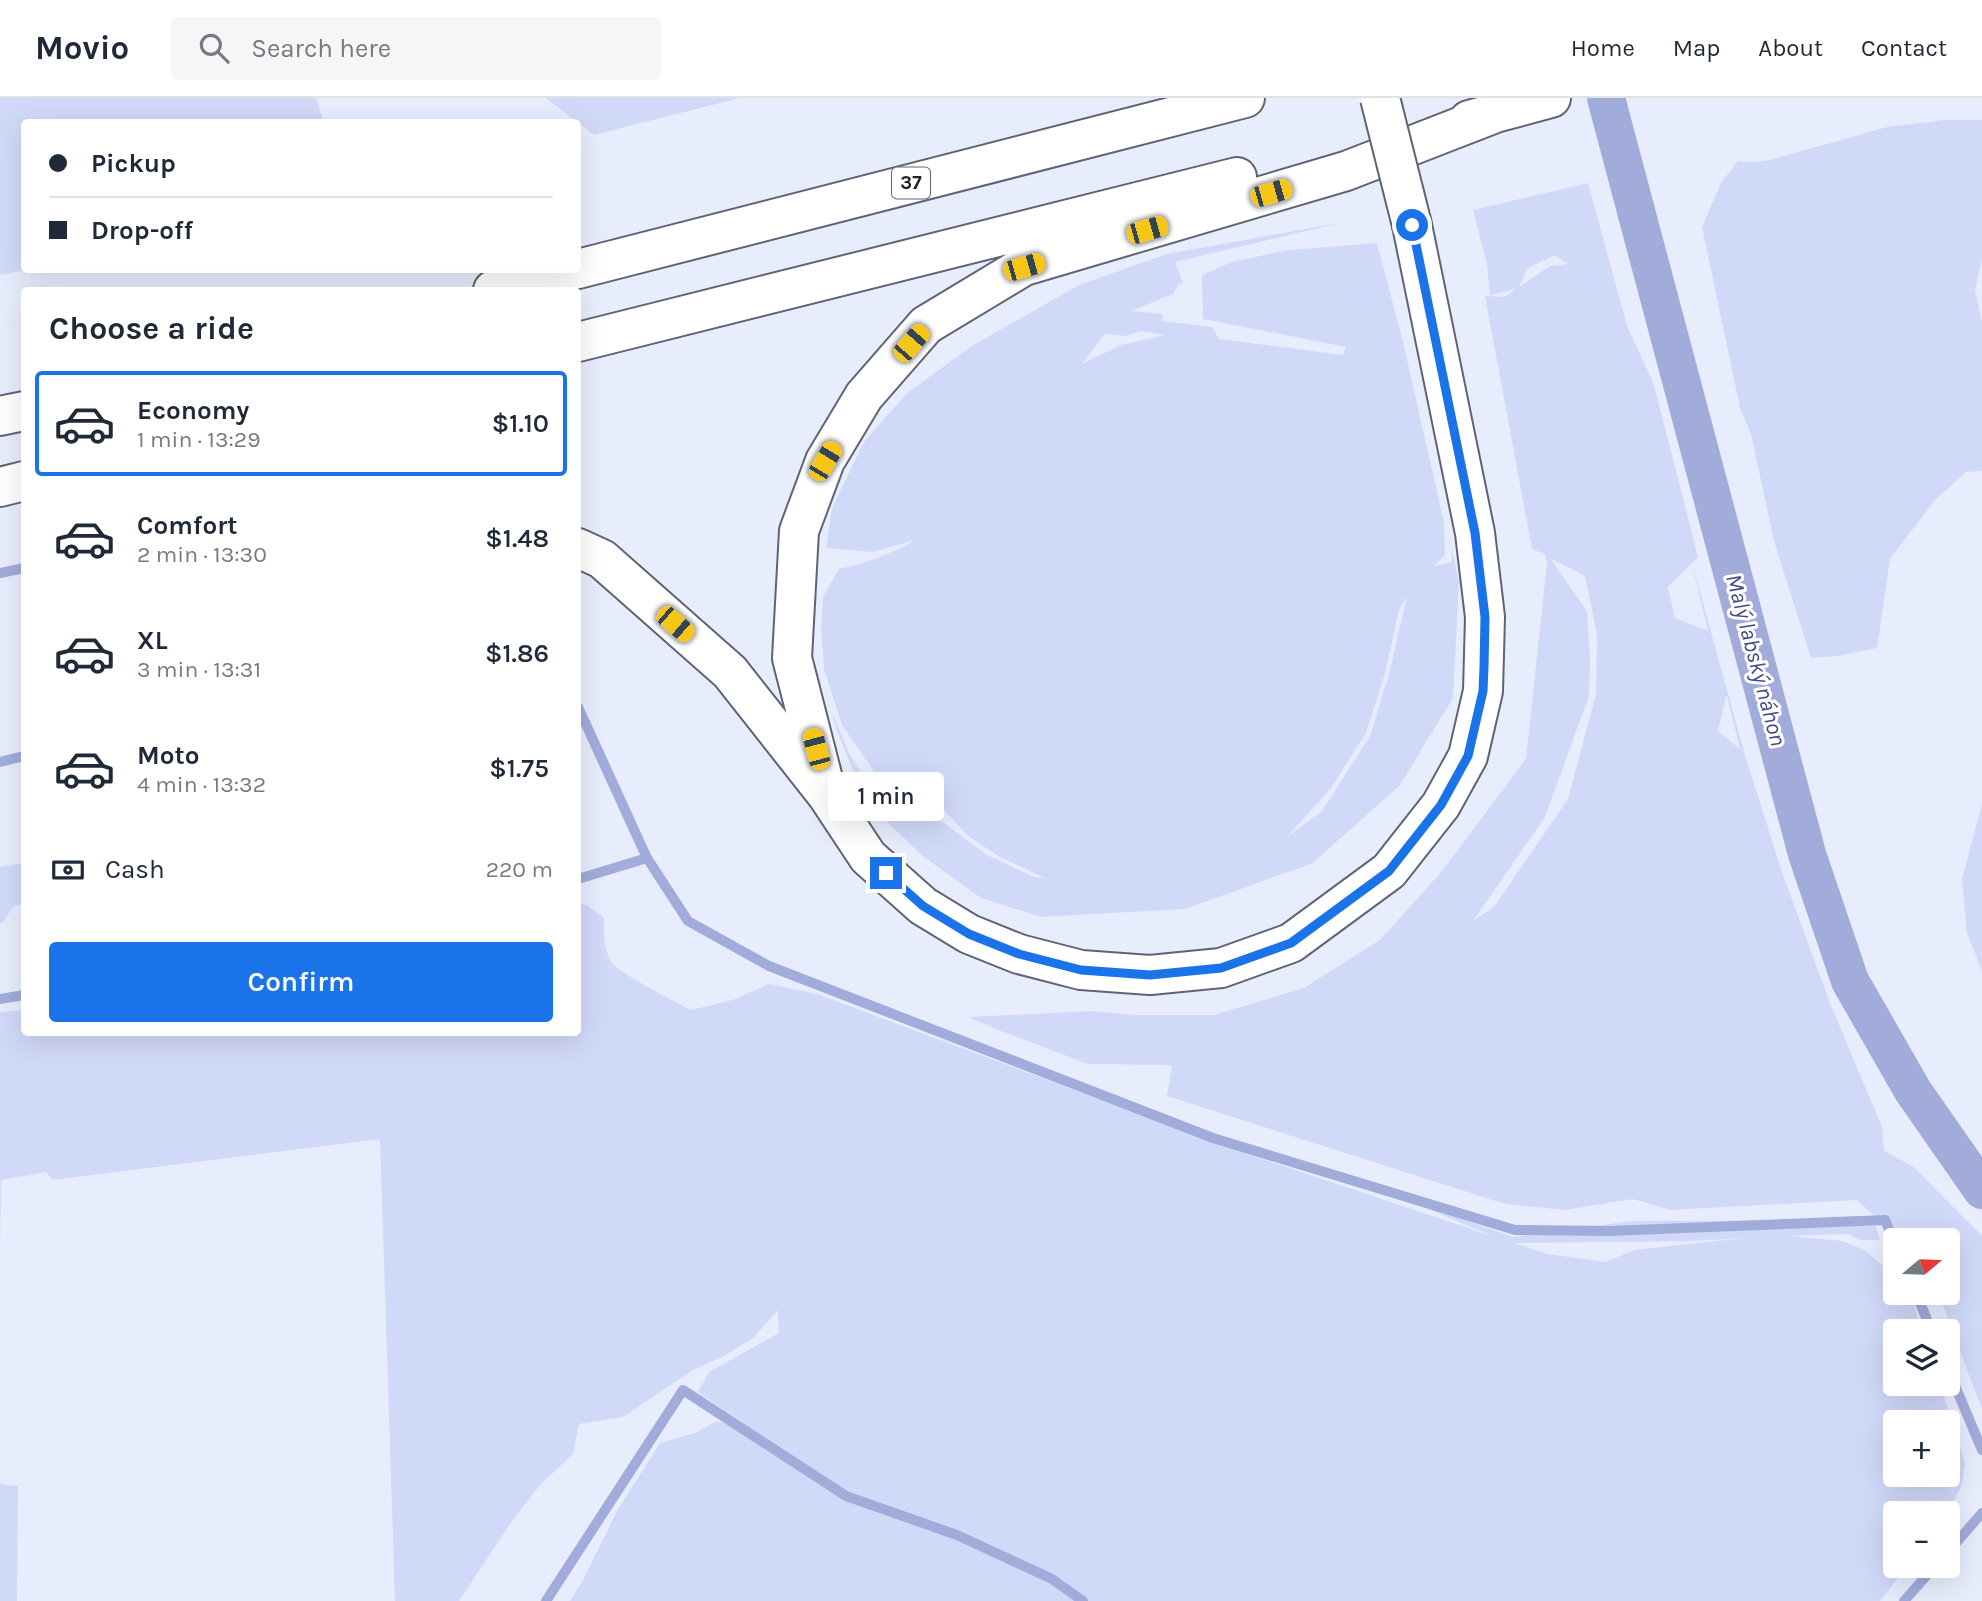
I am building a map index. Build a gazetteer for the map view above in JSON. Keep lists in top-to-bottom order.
{
  "streets": {
    "main road": ["37"]
  },
  "water": ["Malý labský náhon"],
  "north": "right",
  "page": {
    "header": "Movio",
    "search": "Search here",
    "nav": [
      "Home",
      "Map",
      "About",
      "Contact"
    ],
    "banner": ["Pickup", "Drop-off"],
    "heading": "Choose a ride",
    "list": [
      {
        "name": "Economy",
        "note": "1 min · 13:29",
        "value": "$1.10"
      },
      {
        "name": "Comfort",
        "note": "2 min · 13:30",
        "value": "$1.48"
      },
      {
        "name": "XL",
        "note": "3 min · 13:31",
        "value": "$1.86"
      },
      {
        "name": "Moto",
        "note": "4 min · 13:32",
        "value": "$1.75"
      }
    ],
    "bubble": "1 min",
    "pay": ["Cash", "220 m"],
    "buttons": "Confirm",
    "map_buttons": ["+", "−"]
  }
}
